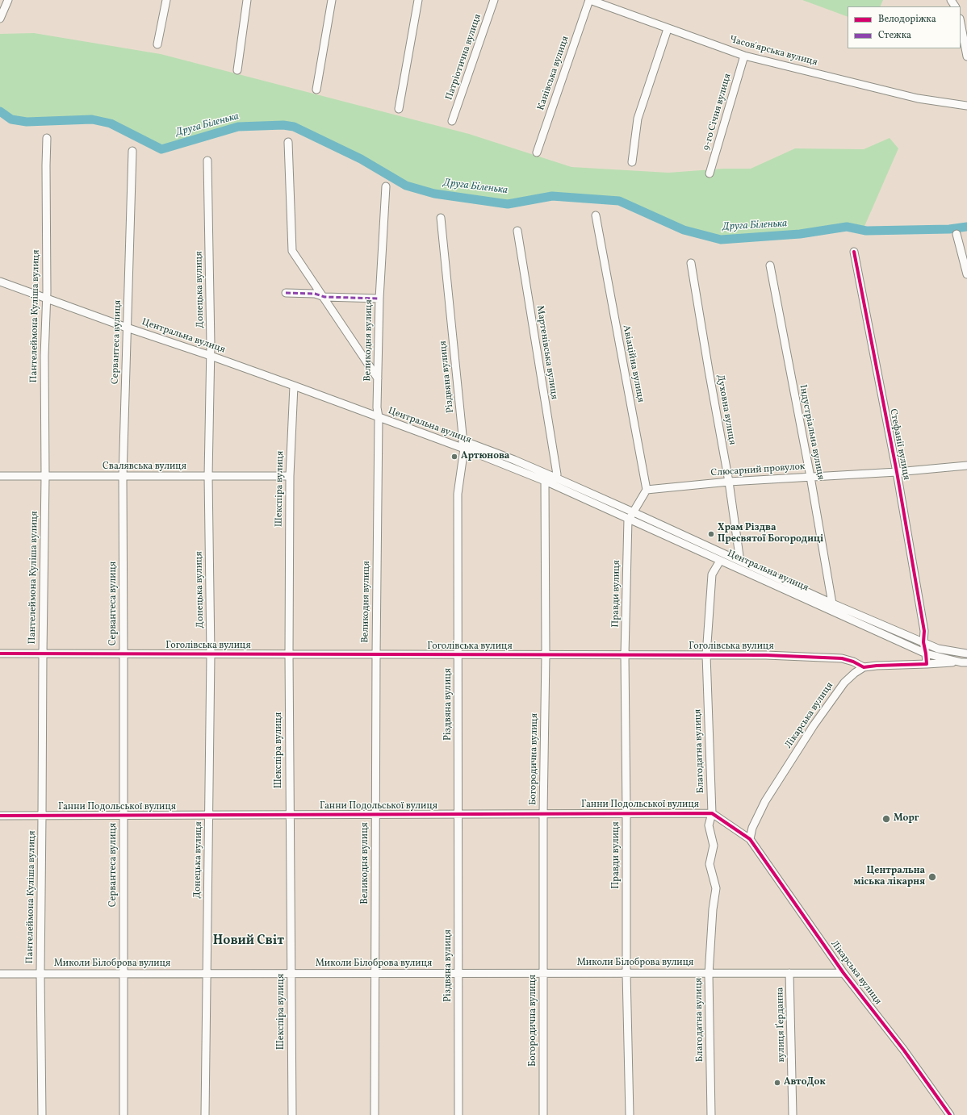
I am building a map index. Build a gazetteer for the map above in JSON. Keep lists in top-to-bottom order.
{
  "streets": {
    "street": [
      "Часов'ярська вулиця",
      "Патріотична вулиця",
      "Канівська вулиця",
      "9-го Січня вулиця",
      "Донецька вулиця",
      "Пантелеймона Куліша вулиця",
      "Центральна вулиця",
      "Великодня вулиця",
      "Сервантеса вулиця",
      "Мартенівська вулиця",
      "Авіаційна вулиця",
      "Різдвяна вулиця",
      "Духовна вулиця",
      "Індустріальна вулиця",
      "Стефанії вулиця",
      "Свалявська вулиця",
      "Слюсарний провулок",
      "Шекспіра вулиця",
      "Правди вулиця",
      "Гоголівська вулиця",
      "Лікарська вулиця",
      "Благодатна вулиця",
      "Богородична вулиця",
      "Ганни Подольської вулиця",
      "Миколи Білоброва вулиця",
      "вулиця Ґерданна"
    ]
  },
  "crossings": [
    ["Часов'ярська вулиця", "Канівська вулиця"],
    ["Часов'ярська вулиця", "9-го Січня вулиця"],
    ["Донецька вулиця", "Центральна вулиця"],
    ["Донецька вулиця", "Свалявська вулиця"],
    ["Донецька вулиця", "Гоголівська вулиця"],
    ["Донецька вулиця", "Ганни Подольської вулиця"],
    ["Донецька вулиця", "Миколи Білоброва вулиця"],
    ["Пантелеймона Куліша вулиця", "Центральна вулиця"],
    ["Пантелеймона Куліша вулиця", "Свалявська вулиця"],
    ["Пантелеймона Куліша вулиця", "Гоголівська вулиця"],
    ["Пантелеймона Куліша вулиця", "Ганни Подольської вулиця"],
    ["Пантелеймона Куліша вулиця", "Миколи Білоброва вулиця"],
    ["Центральна вулиця", "Великодня вулиця"],
    ["Центральна вулиця", "Сервантеса вулиця"],
    ["Центральна вулиця", "Мартенівська вулиця"],
    ["Центральна вулиця", "Різдвяна вулиця"],
    ["Центральна вулиця", "Духовна вулиця"],
    ["Центральна вулиця", "Індустріальна вулиця"],
    ["Центральна вулиця", "Стефанії вулиця"],
    ["Центральна вулиця", "Шекспіра вулиця"],
    ["Центральна вулиця", "Правди вулиця"],
    ["Центральна вулиця", "Благодатна вулиця"],
    ["Центральна вулиця", "Богородична вулиця"],
    ["Великодня вулиця", "Гоголівська вулиця"],
    ["Великодня вулиця", "Ганни Подольської вулиця"],
    ["Великодня вулиця", "Миколи Білоброва вулиця"],
    ["Сервантеса вулиця", "Свалявська вулиця"],
    ["Сервантеса вулиця", "Гоголівська вулиця"],
    ["Сервантеса вулиця", "Ганни Подольської вулиця"],
    ["Сервантеса вулиця", "Миколи Білоброва вулиця"],
    ["Авіаційна вулиця", "Слюсарний провулок"],
    ["Різдвяна вулиця", "Гоголівська вулиця"],
    ["Різдвяна вулиця", "Ганни Подольської вулиця"],
    ["Різдвяна вулиця", "Миколи Білоброва вулиця"],
    ["Духовна вулиця", "Слюсарний провулок"],
    ["Індустріальна вулиця", "Слюсарний провулок"],
    ["Стефанії вулиця", "Слюсарний провулок"],
    ["Свалявська вулиця", "Шекспіра вулиця"],
    ["Шекспіра вулиця", "Гоголівська вулиця"],
    ["Шекспіра вулиця", "Ганни Подольської вулиця"],
    ["Шекспіра вулиця", "Миколи Білоброва вулиця"],
    ["Правди вулиця", "Гоголівська вулиця"],
    ["Правди вулиця", "Ганни Подольської вулиця"],
    ["Правди вулиця", "Миколи Білоброва вулиця"],
    ["Гоголівська вулиця", "Лікарська вулиця"],
    ["Гоголівська вулиця", "Благодатна вулиця"],
    ["Гоголівська вулиця", "Богородична вулиця"],
    ["Лікарська вулиця", "Ганни Подольської вулиця"],
    ["Лікарська вулиця", "Миколи Білоброва вулиця"],
    ["Благодатна вулиця", "Ганни Подольської вулиця"],
    ["Благодатна вулиця", "Миколи Білоброва вулиця"],
    ["Богородична вулиця", "Ганни Подольської вулиця"],
    ["Богородична вулиця", "Миколи Білоброва вулиця"],
    ["Миколи Білоброва вулиця", "вулиця Ґерданна"]
  ],
  "districts": ["Новий Світ"],
  "water": ["Друга Біленька"],
  "places": [
    "Артюнова",
    "Храм Різдва Пресвятої Богородиці",
    "Морг",
    "Центральна міська лікарня",
    "АвтоДок"
  ],
  "legend": ["Велодоріжка", "Стежка"]
}
